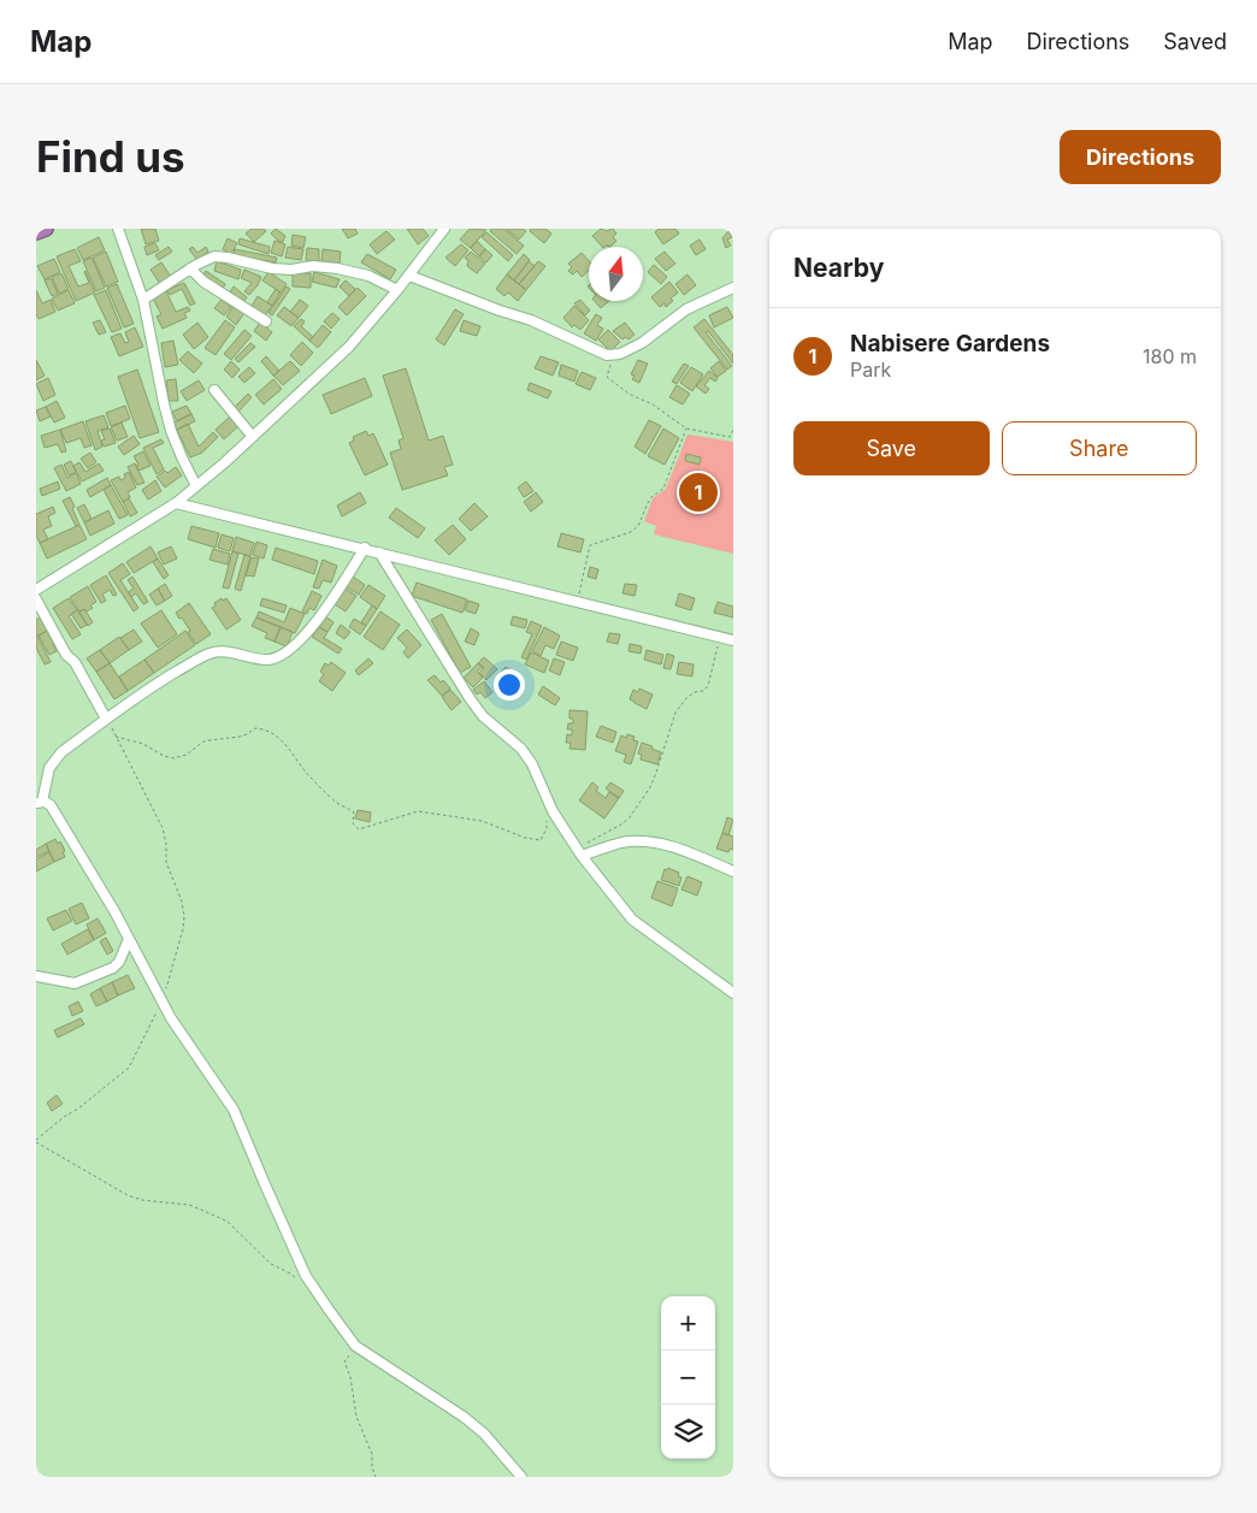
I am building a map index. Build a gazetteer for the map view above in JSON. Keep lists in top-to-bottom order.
{
  "north": "top",
  "page": {
    "header": "Map",
    "nav": ["Map", "Directions", "Saved"],
    "buttons": [
      "Directions",
      ["Save", "Share"]
    ],
    "title": "Find us",
    "heading": "Nearby",
    "list": [
      {
        "mark": "1",
        "name": "Nabisere Gardens",
        "note": "Park",
        "value": "180 m"
      }
    ],
    "pins": "1",
    "map_buttons": ["+", "−"]
  }
}
